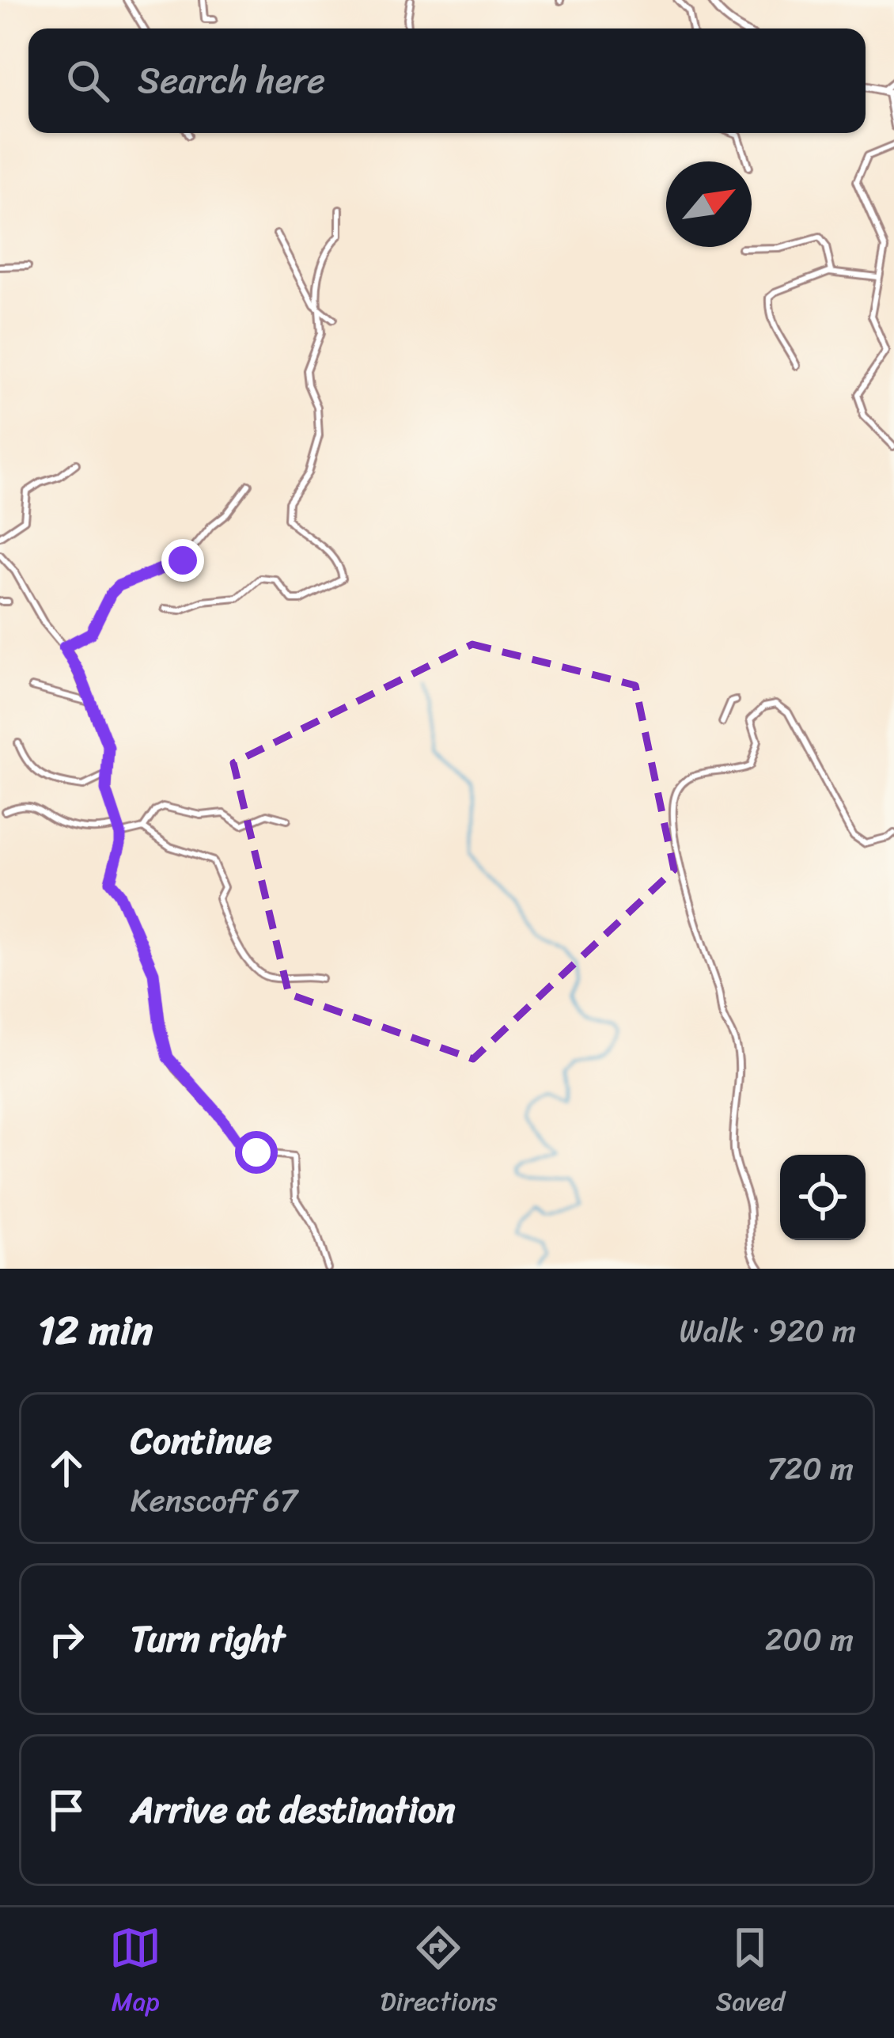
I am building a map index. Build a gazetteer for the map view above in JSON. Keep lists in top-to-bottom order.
{
  "north": "top right",
  "page": {
    "search": "Search here",
    "heading": ["12 min", "Walk · 920 m"],
    "list": [
      ["Continue", "Kenscoff 67", "720 m"],
      ["Turn right", "200 m"],
      "Arrive at destination"
    ],
    "nav": ["Map", "Directions", "Saved"]
  }
}
